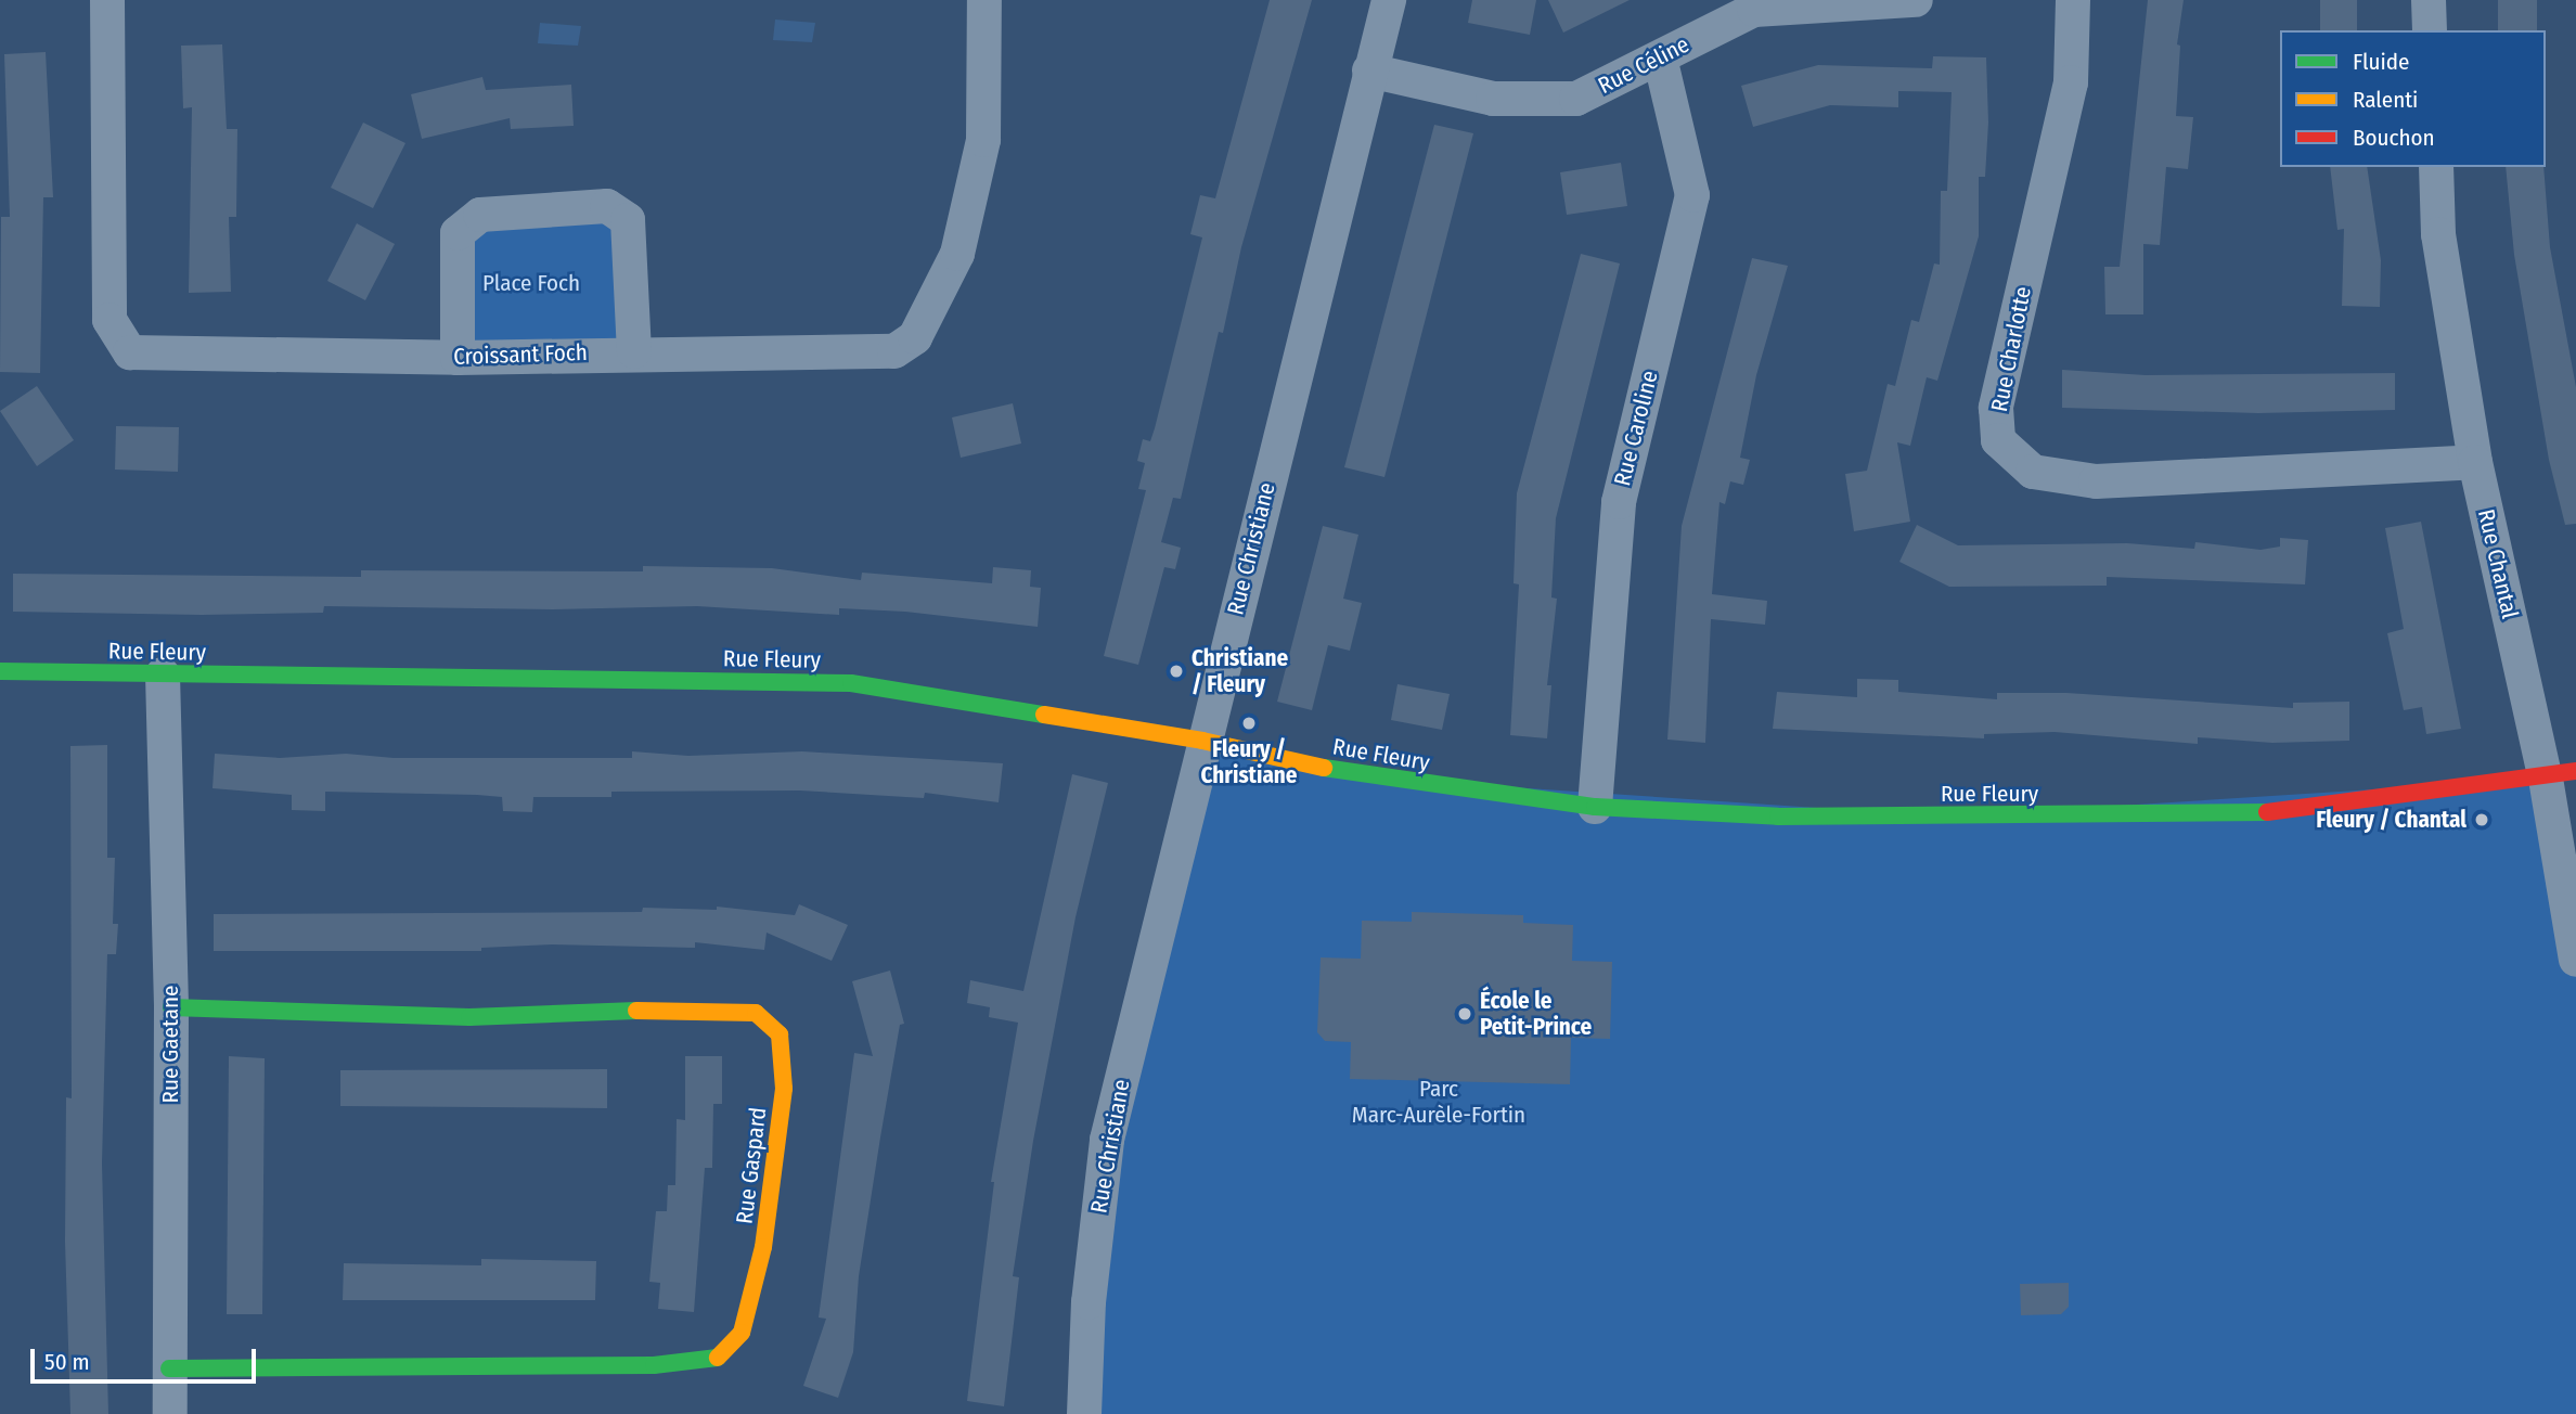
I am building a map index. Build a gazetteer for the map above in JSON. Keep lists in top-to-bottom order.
{
  "streets": {
    "street": [
      "Rue Céline",
      "Rue Charlotte",
      "Croissant Foch",
      "Rue Caroline",
      "Rue Christiane",
      "Rue Chantal",
      "Rue Fleury",
      "Rue Gaetane",
      "Rue Gaspard"
    ]
  },
  "crossings": [
    ["Rue Céline", "Rue Caroline"],
    ["Rue Céline", "Rue Christiane"],
    ["Rue Charlotte", "Rue Chantal"],
    ["Rue Caroline", "Rue Fleury"],
    ["Rue Christiane", "Rue Fleury"],
    ["Rue Chantal", "Rue Fleury"],
    ["Rue Fleury", "Rue Gaetane"],
    ["Rue Gaetane", "Rue Gaspard"]
  ],
  "parks": ["Place Foch", "Parc Marc-Aurèle-Fortin"],
  "places": [
    "Christiane / Fleury",
    "Fleury / Christiane",
    "Fleury / Chantal",
    "École le Petit-Prince"
  ],
  "legend": ["Fluide", "Ralenti", "Bouchon"],
  "scale_bar": "50 m"
}
